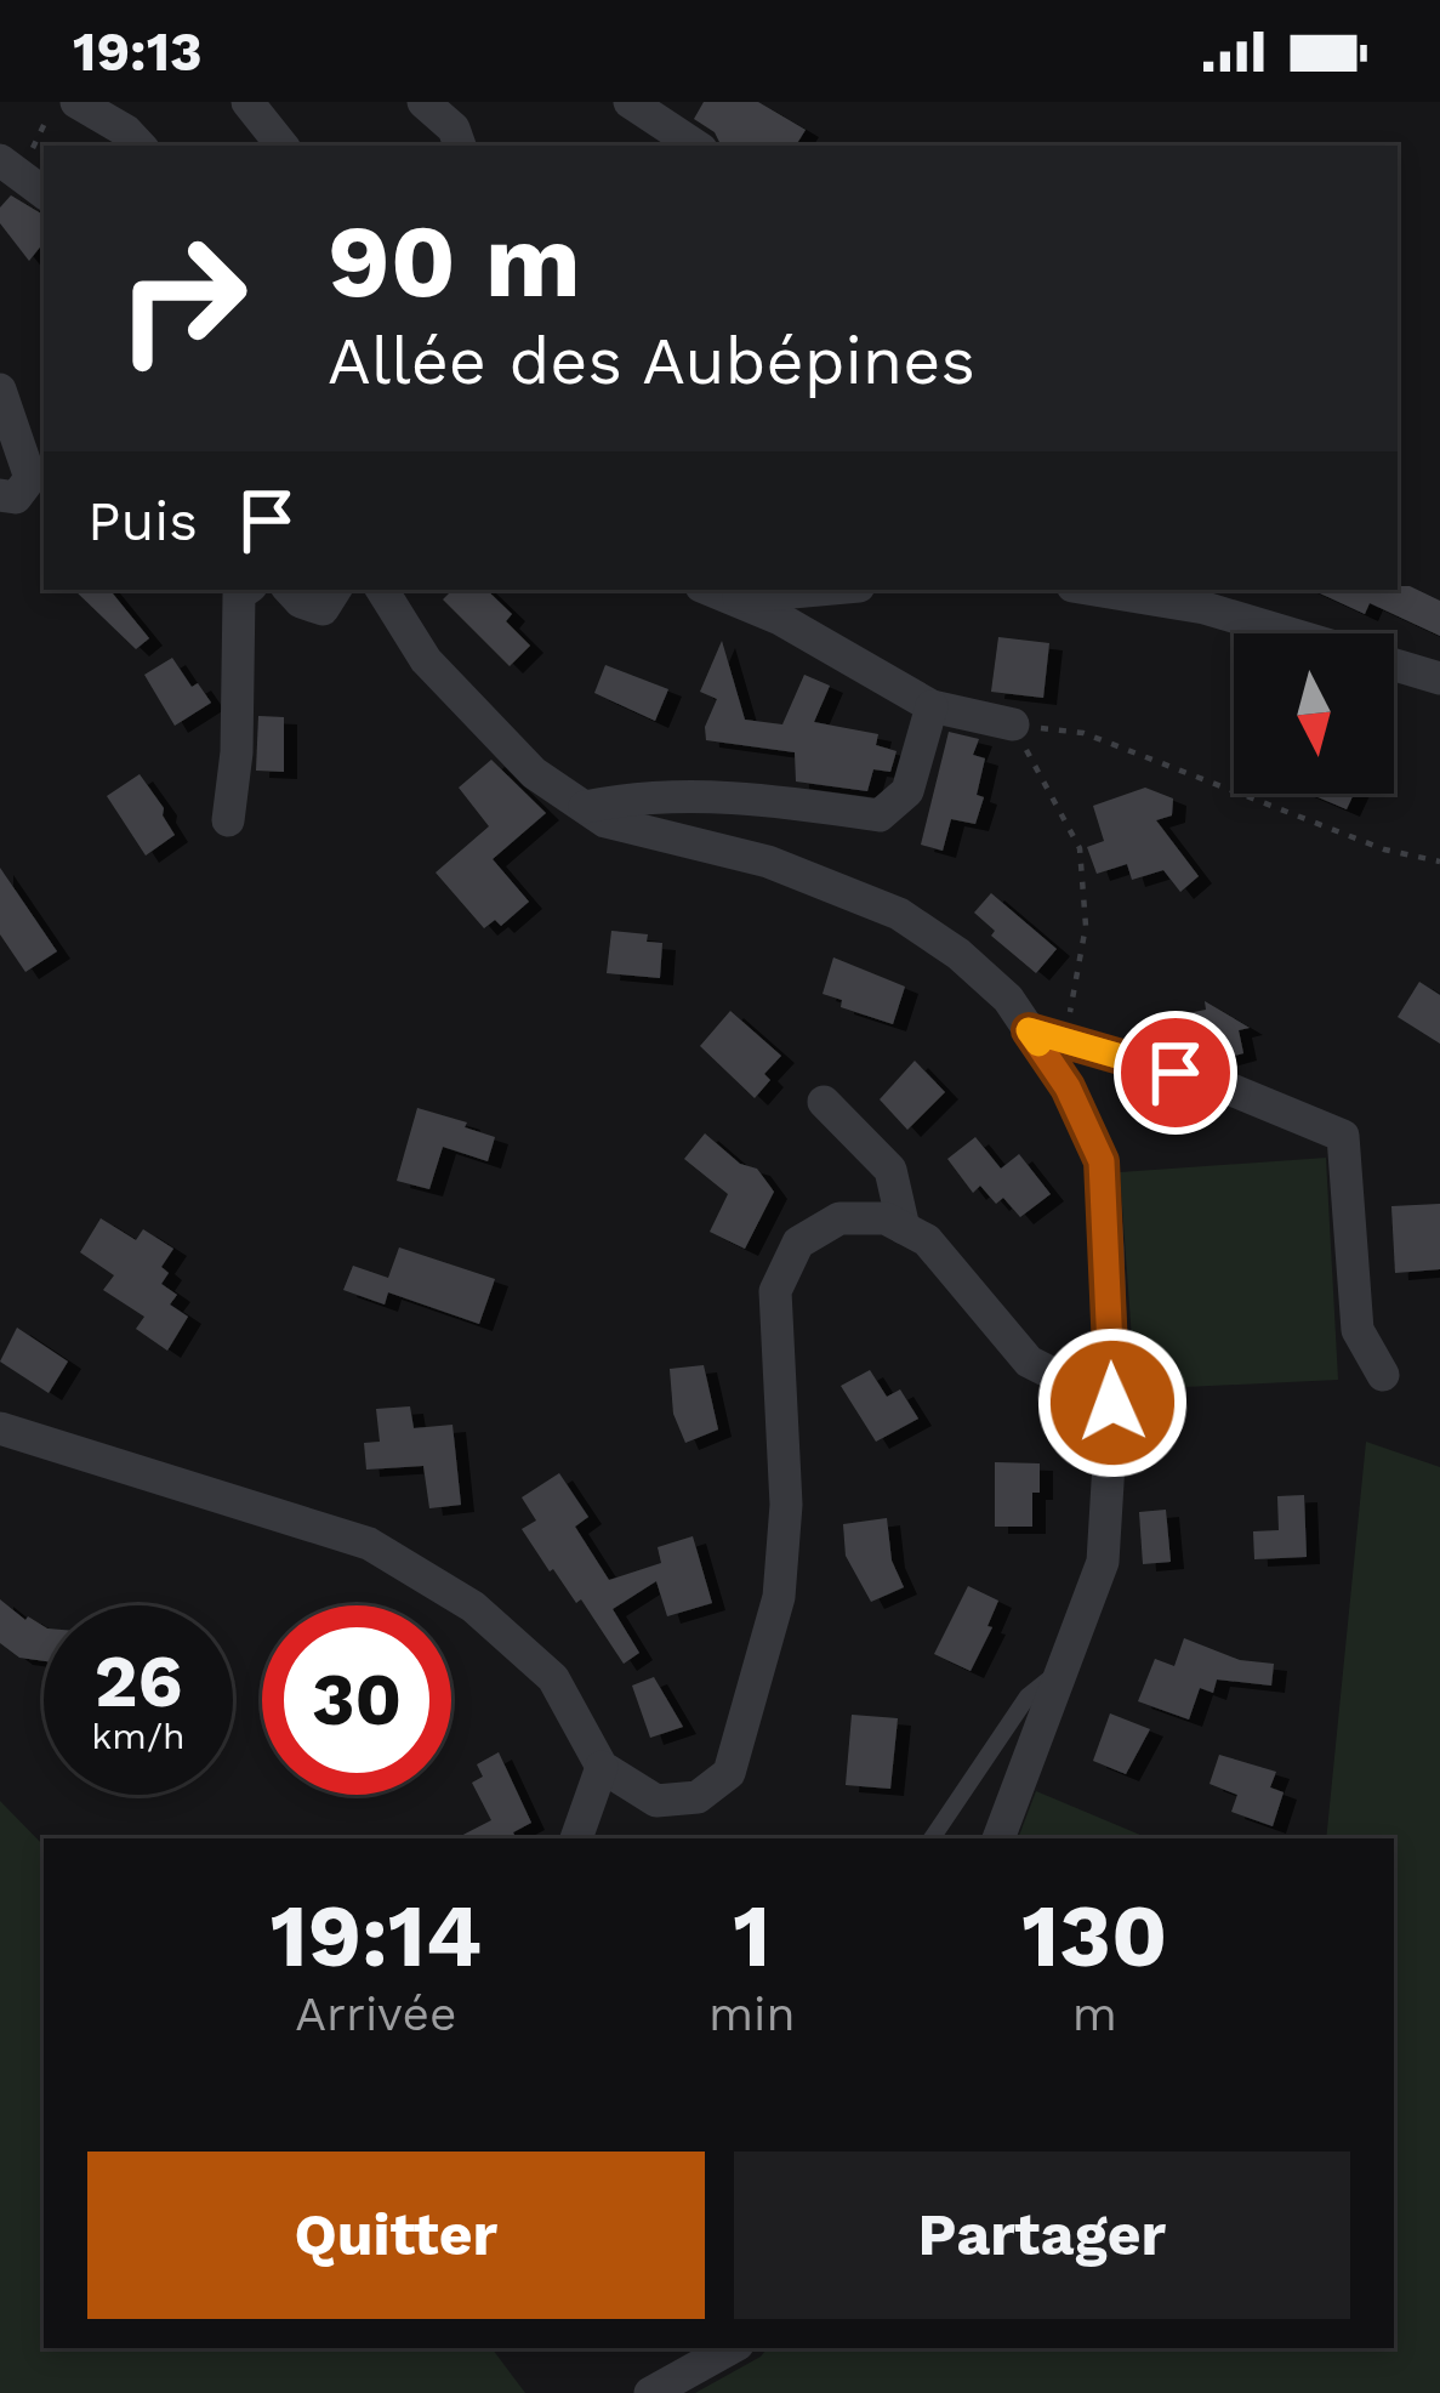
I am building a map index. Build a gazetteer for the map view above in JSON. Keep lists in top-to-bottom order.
{
  "north": "bottom",
  "page": {
    "status": "19:13",
    "turn": ["90 m", "Allée des Aubépines"],
    "then": "Puis",
    "speed": "26 km/h",
    "limit": "30",
    "eta": [
      "19:14",
      "Arrivée",
      "1",
      "min",
      "130",
      "m"
    ],
    "buttons": ["Quitter", "Partager"]
  }
}
